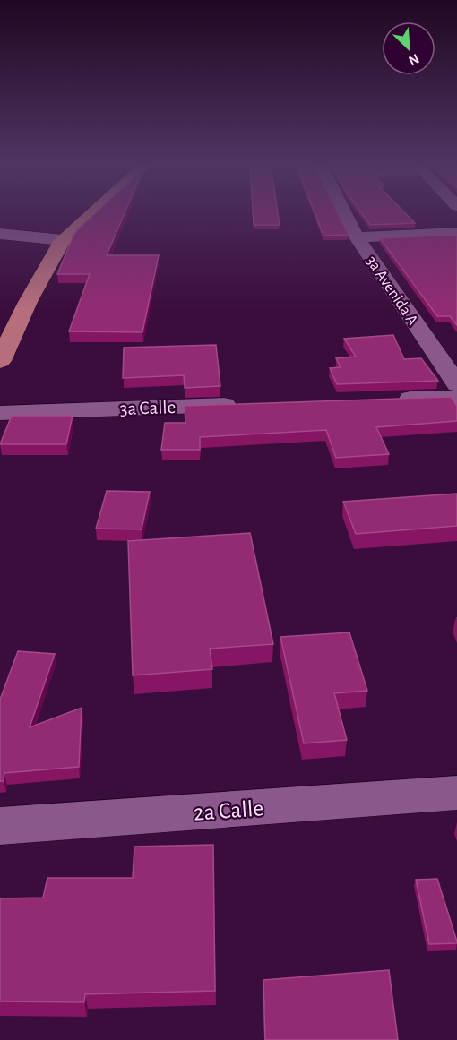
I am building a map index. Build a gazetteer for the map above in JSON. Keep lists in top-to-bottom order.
{
  "streets": {
    "street": ["3a Avenida A", "3a Calle", "2a Calle"]
  },
  "north": "bottom right"
}
